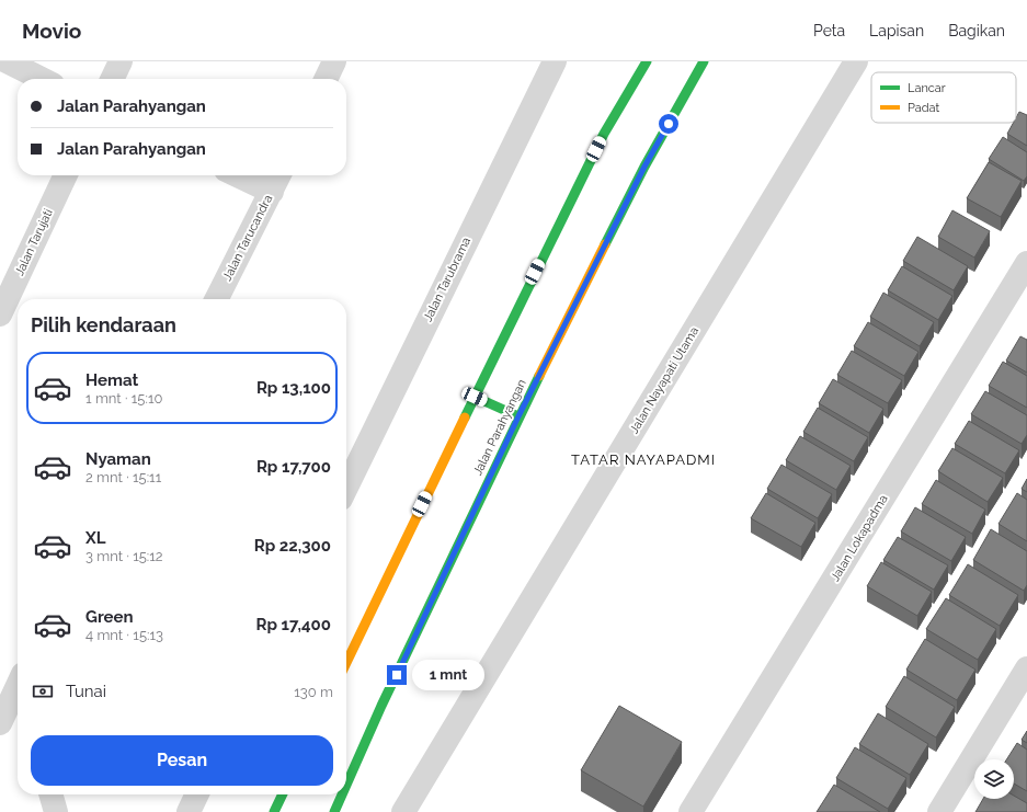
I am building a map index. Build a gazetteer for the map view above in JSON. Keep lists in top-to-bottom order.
{
  "streets": {
    "main road": ["Jalan Parahyangan"],
    "street": [
      "Jalan Tarucandra",
      "Jalan Tarujati",
      "Jalan Tarubrama",
      "Jalan Nayapati Utama",
      "Jalan Lokapadma"
    ]
  },
  "districts": ["TATAR NAYAPADMI"],
  "legend": ["Lancar", "Padat"],
  "page": {
    "header": "Movio",
    "nav": ["Peta", "Lapisan", "Bagikan"],
    "banner": ["Jalan Parahyangan", "Jalan Parahyangan"],
    "heading": "Pilih kendaraan",
    "list": [
      {
        "name": "Hemat",
        "note": "1 mnt · 15:10",
        "value": "Rp 13,100"
      },
      {
        "name": "Nyaman",
        "note": "2 mnt · 15:11",
        "value": "Rp 17,700"
      },
      {
        "name": "XL",
        "note": "3 mnt · 15:12",
        "value": "Rp 22,300"
      },
      {
        "name": "Green",
        "note": "4 mnt · 15:13",
        "value": "Rp 17,400"
      }
    ],
    "bubble": "1 mnt",
    "pay": ["Tunai", "130 m"],
    "buttons": "Pesan"
  }
}
